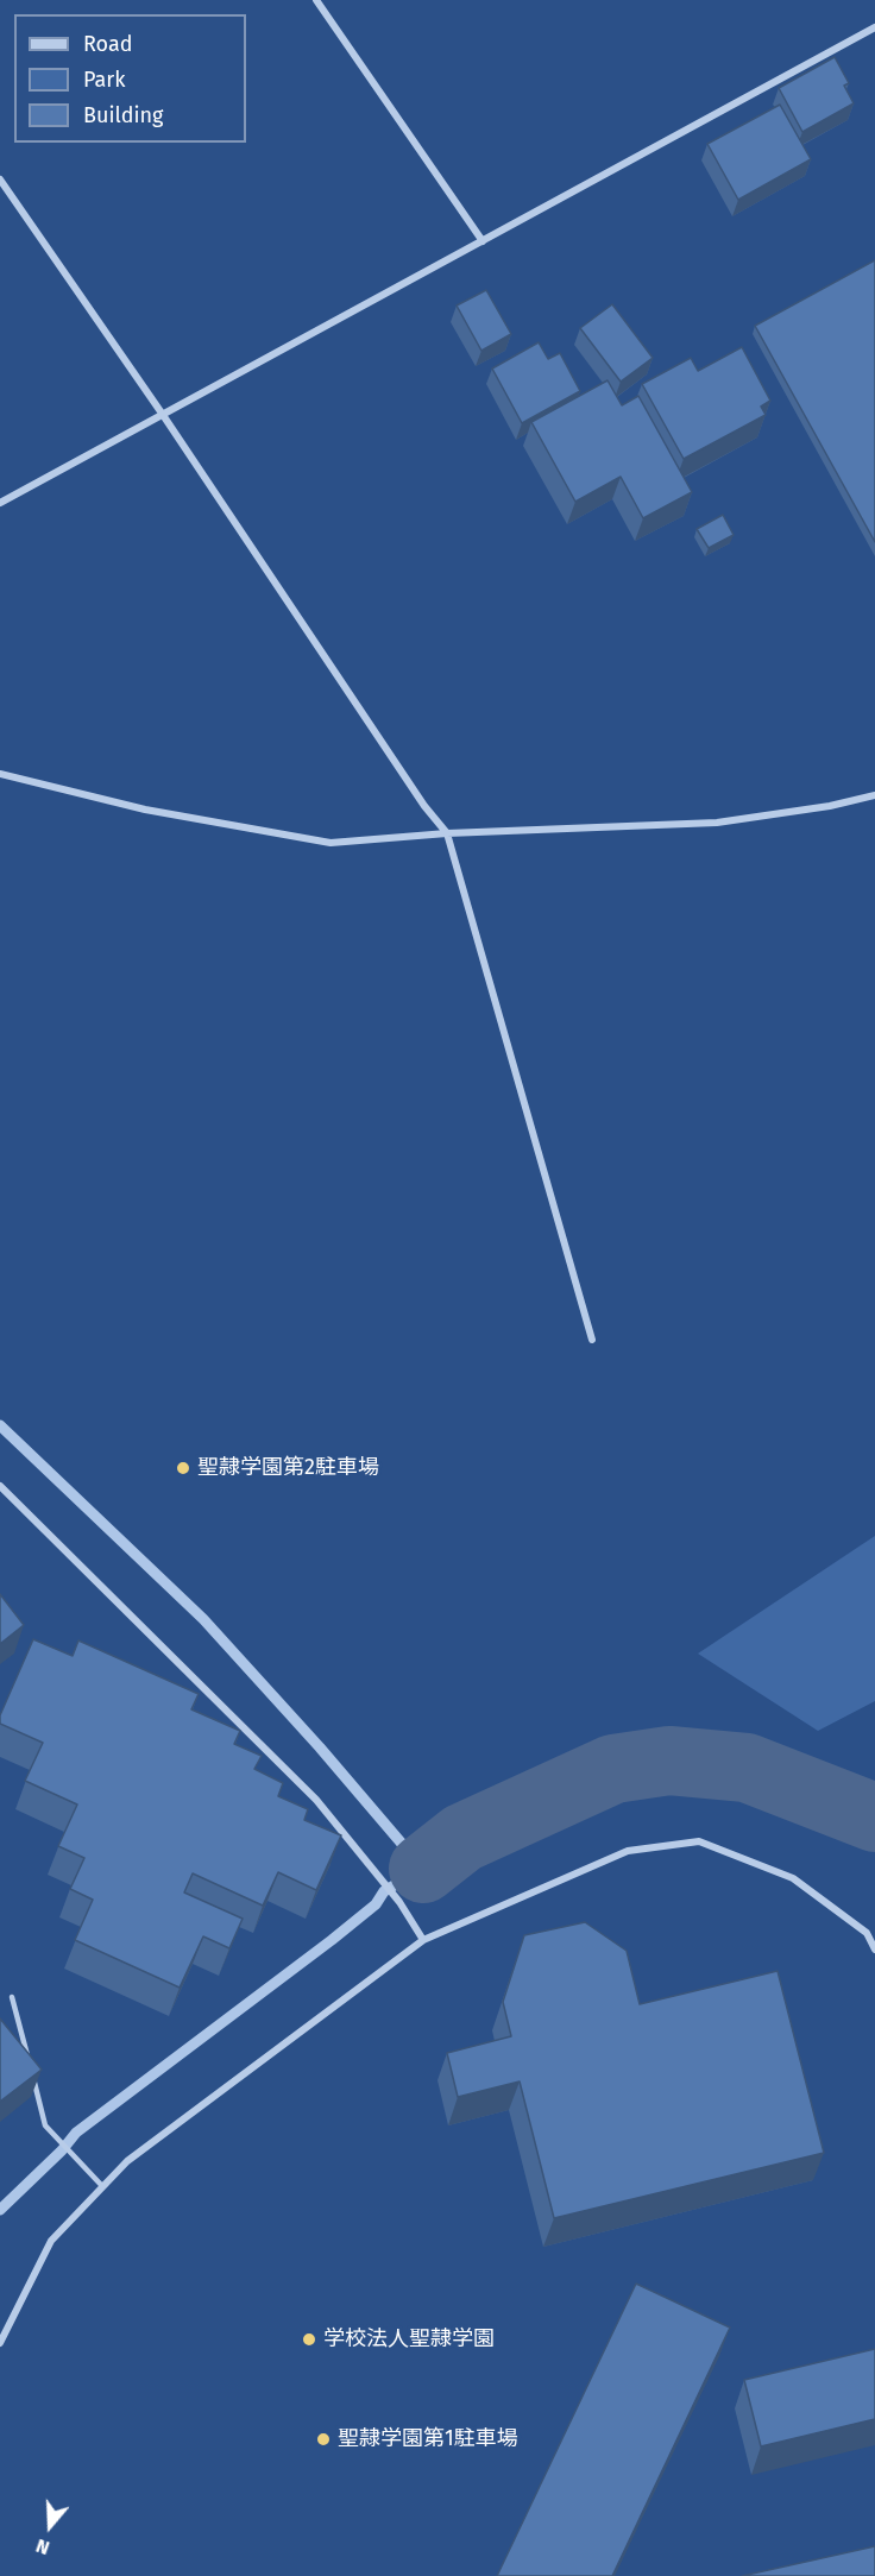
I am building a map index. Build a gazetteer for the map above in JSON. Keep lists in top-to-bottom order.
{
  "places": ["聖隷学園第2駐車場", "学校法人聖隷学園", "聖隷学園第1駐車場"],
  "legend": ["Road", "Park", "Building"],
  "north": "bottom"
}
